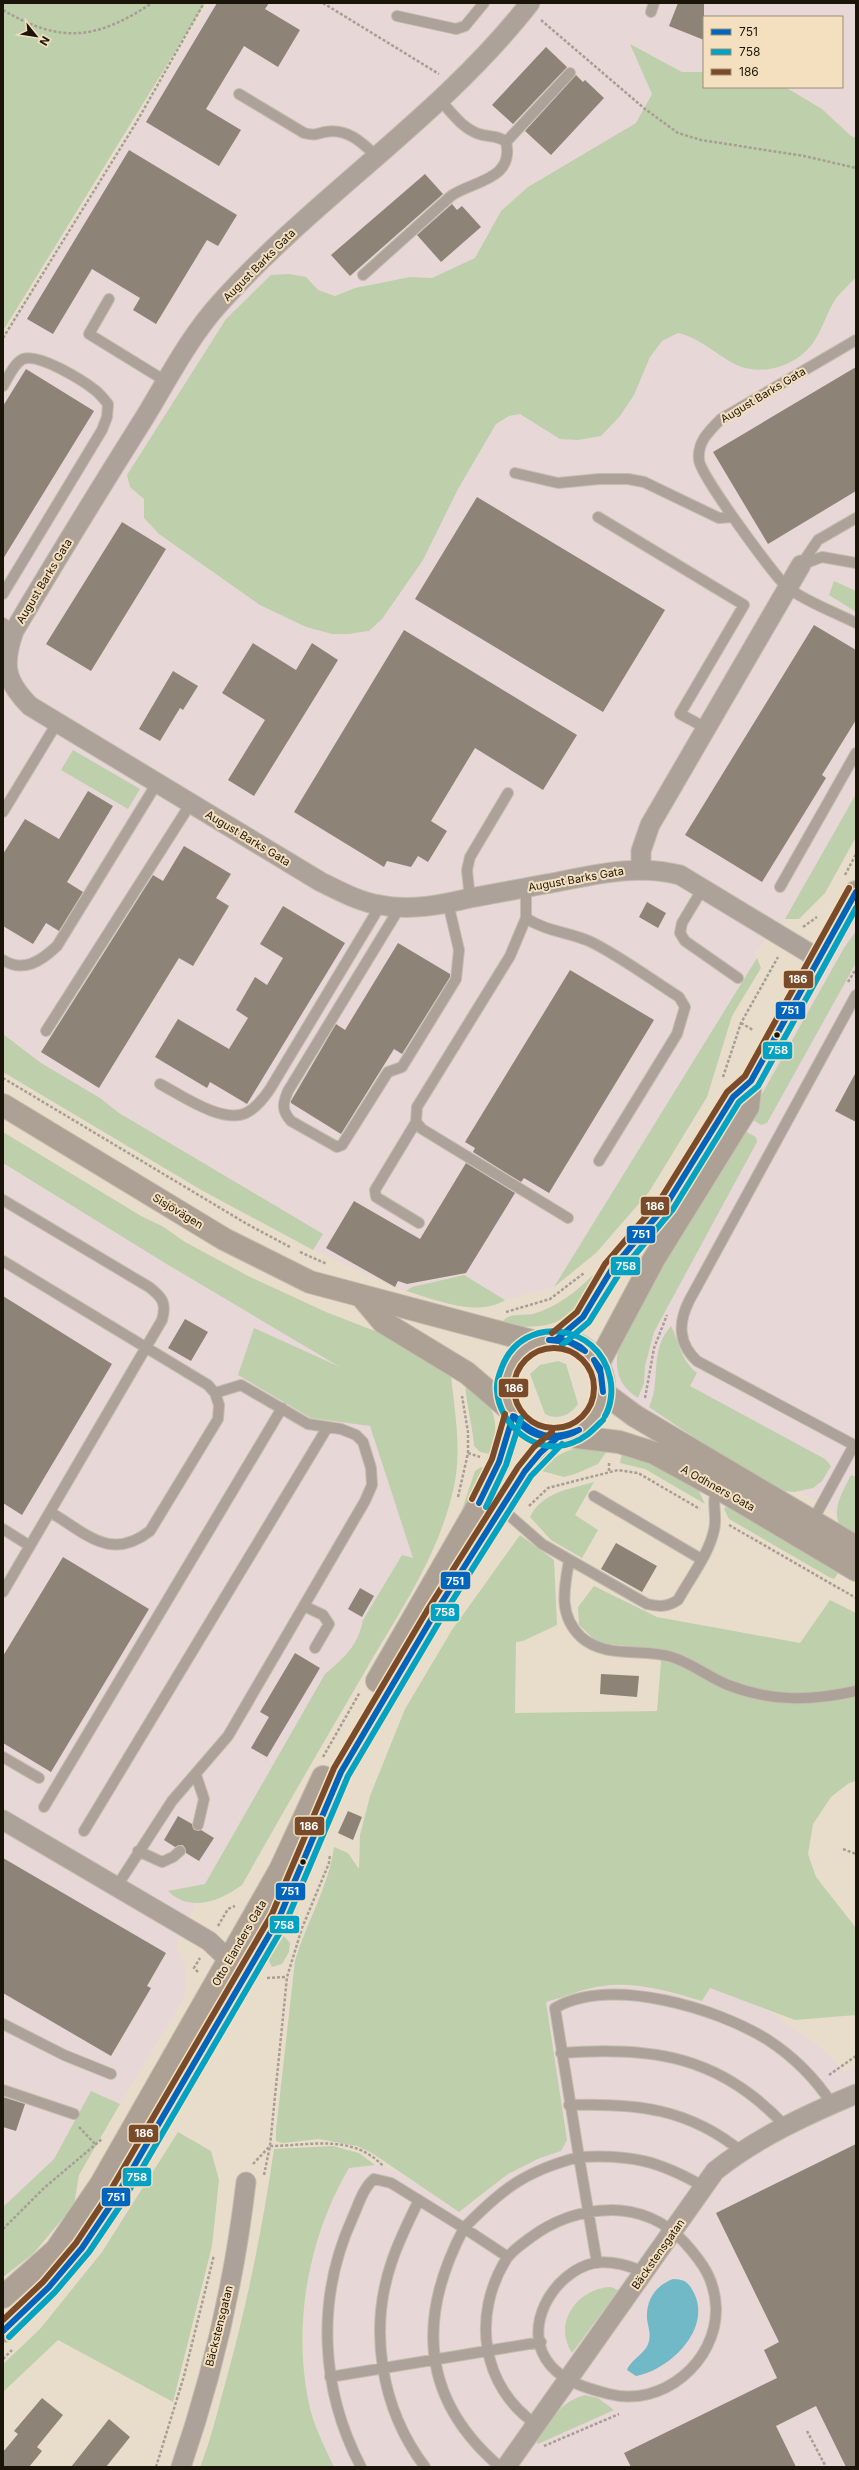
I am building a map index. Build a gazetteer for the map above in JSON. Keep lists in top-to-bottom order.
{
  "streets": {
    "street": [
      "August Barks Gata",
      "Sisjövägen",
      "A Odhners Gata",
      "Otto Elanders Gata",
      "Bäckstensgatan"
    ]
  },
  "crossings": [
    ["Sisjövägen", "A Odhners Gata"],
    ["Sisjövägen", "Otto Elanders Gata"],
    ["A Odhners Gata", "Otto Elanders Gata"]
  ],
  "lines": ["transit line 186", "transit line 751", "transit line 758"],
  "legend": ["751", "758", "186"],
  "north": "bottom right"
}
